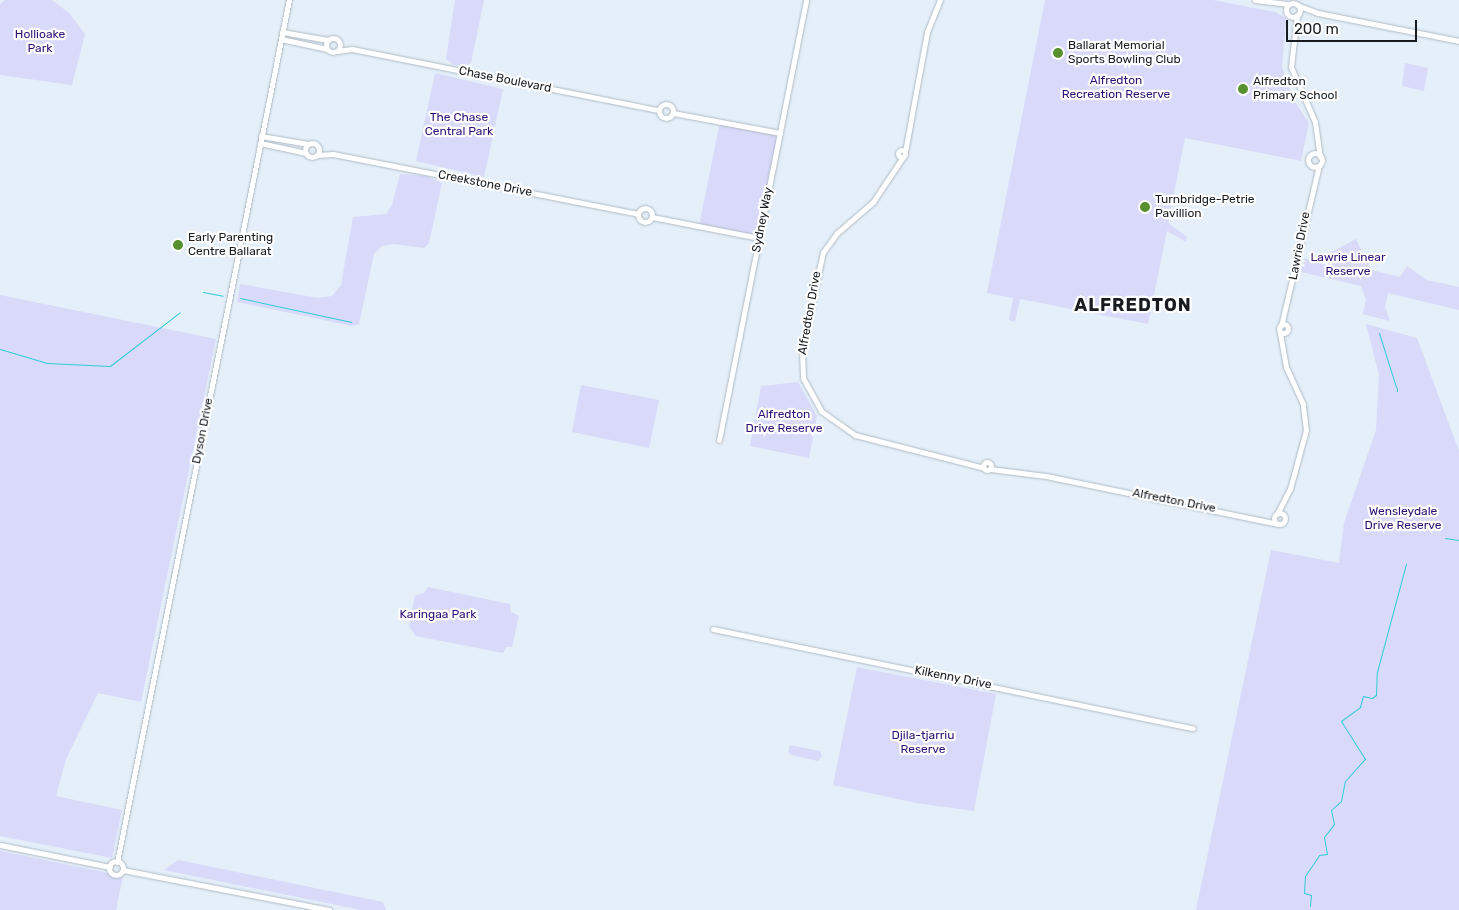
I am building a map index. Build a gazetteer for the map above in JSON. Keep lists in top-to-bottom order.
{
  "streets": {
    "street": [
      "Chase Boulevard",
      "Creekstone Drive",
      "Sydney Way",
      "Lawrie Drive",
      "Alfredton Drive",
      "Dyson Drive",
      "Kilkenny Drive"
    ]
  },
  "districts": ["ALFREDTON"],
  "parks": [
    "Hollioake Park",
    "Alfredton Recreation Reserve",
    "The Chase Central Park",
    "Lawrie Linear Reserve",
    "Alfredton Drive Reserve",
    "Wensleydale Drive Reserve",
    "Karingaa Park",
    "Djila-tjarriu Reserve"
  ],
  "places": [
    "Ballarat Memorial Sports Bowling Club",
    "Alfredton Primary School",
    "Turnbridge-Petrie Pavillion",
    "Early Parenting Centre Ballarat"
  ],
  "scale_bar": "200 m"
}
